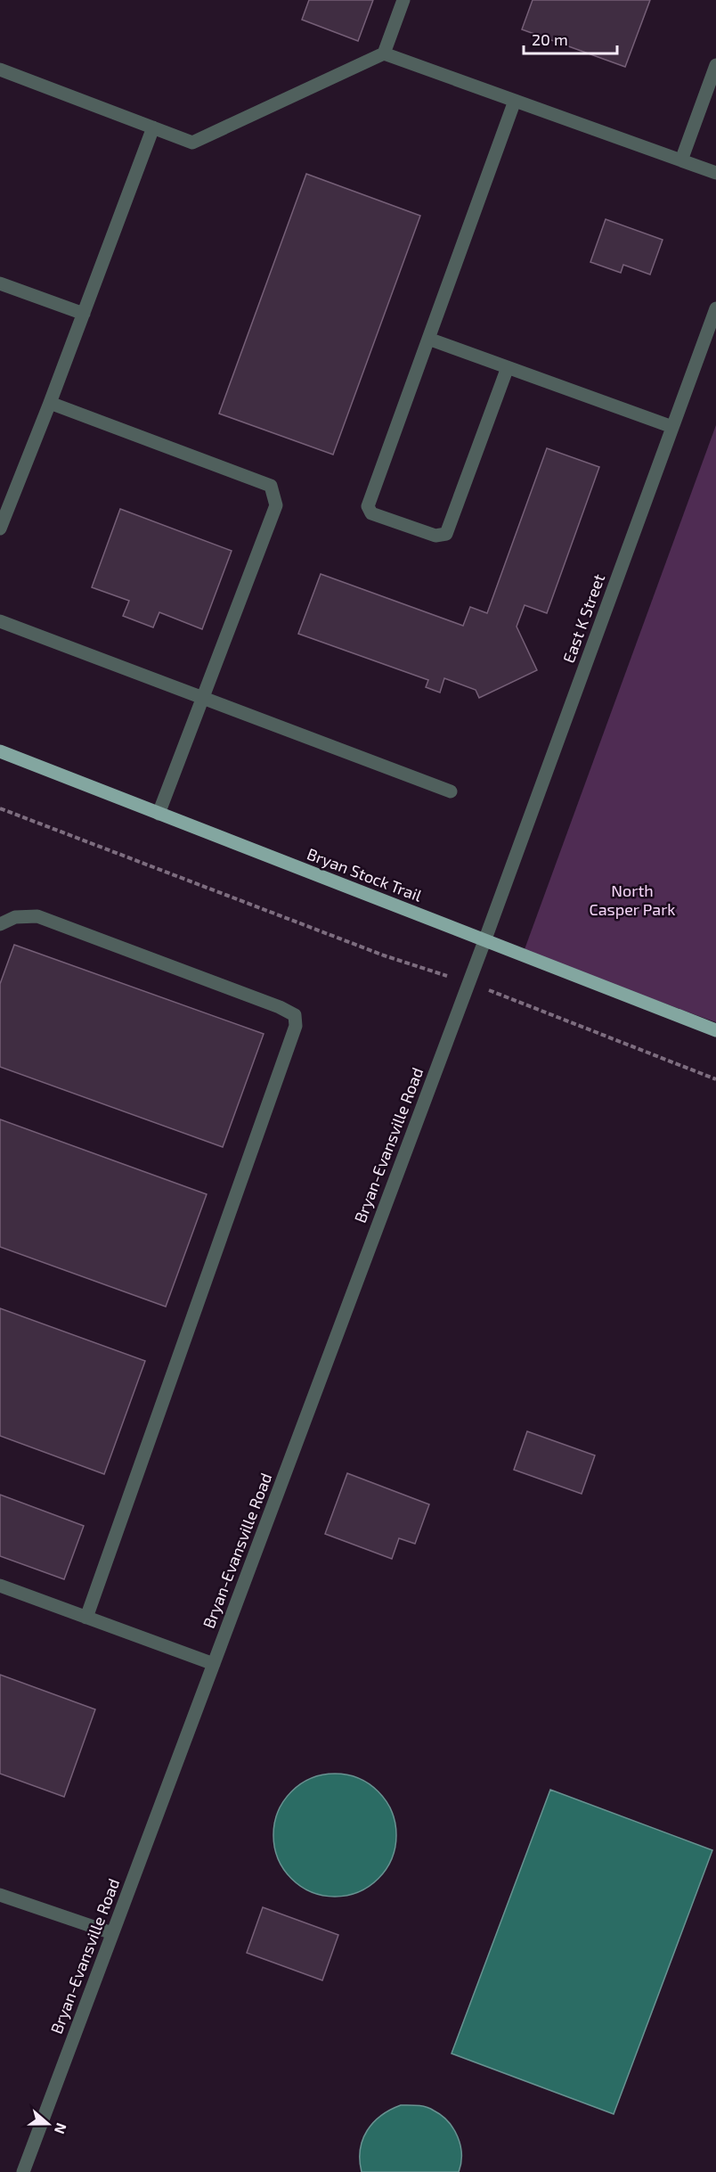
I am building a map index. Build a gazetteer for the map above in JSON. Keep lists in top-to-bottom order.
{
  "streets": {
    "main road": ["Bryan Stock Trail"],
    "street": ["East K Street", "Bryan-Evansville Road"]
  },
  "crossings": [
    ["East K Street", "Bryan Stock Trail"],
    ["East K Street", "Bryan-Evansville Road"],
    ["Bryan Stock Trail", "Bryan-Evansville Road"]
  ],
  "parks": ["North Casper Park"],
  "scale_bar": "20 m",
  "north": "right"
}
